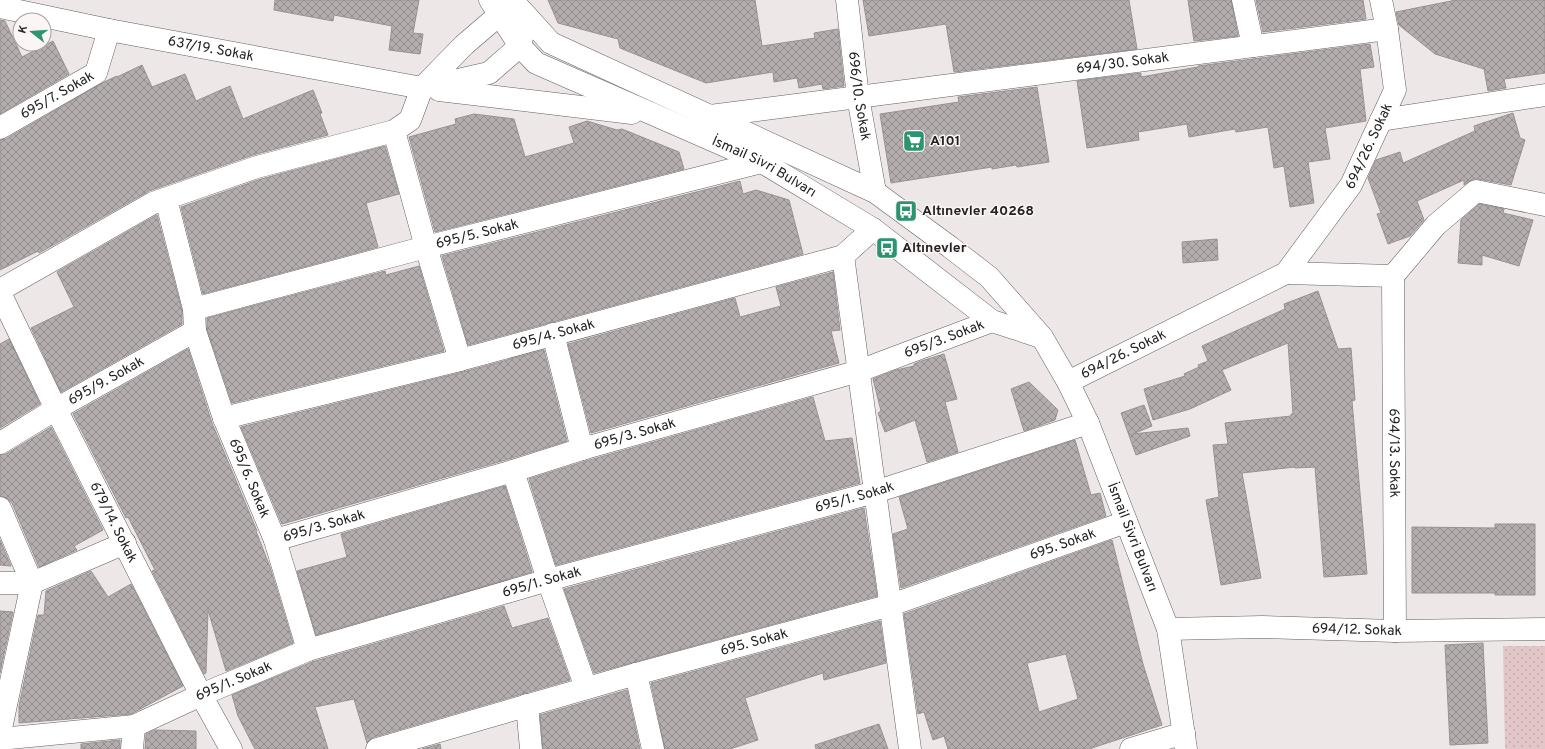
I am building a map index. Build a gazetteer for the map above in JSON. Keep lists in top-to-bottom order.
{
  "streets": {
    "street": [
      "637/19. Sokak",
      "694/30. Sokak",
      "695/7. Sokak",
      "696/10. Sokak",
      "694/26. Sokak",
      "İsmail Sivri Bulvarı",
      "695/5. Sokak",
      "695/4. Sokak",
      "695/3. Sokak",
      "695/9. Sokak",
      "694/13. Sokak",
      "695/6. Sokak",
      "695/1. Sokak",
      "679/14. Sokak",
      "695. Sokak",
      "694/12. Sokak"
    ]
  },
  "crossings": [
    ["637/19. Sokak", "695/7. Sokak"],
    ["637/19. Sokak", "İsmail Sivri Bulvarı"],
    ["694/30. Sokak", "696/10. Sokak"],
    ["694/30. Sokak", "694/26. Sokak"],
    ["694/30. Sokak", "İsmail Sivri Bulvarı"],
    ["696/10. Sokak", "İsmail Sivri Bulvarı"],
    ["694/26. Sokak", "İsmail Sivri Bulvarı"],
    ["694/26. Sokak", "694/13. Sokak"],
    ["İsmail Sivri Bulvarı", "695/5. Sokak"],
    ["İsmail Sivri Bulvarı", "695/4. Sokak"],
    ["İsmail Sivri Bulvarı", "695/3. Sokak"],
    ["İsmail Sivri Bulvarı", "695/1. Sokak"],
    ["İsmail Sivri Bulvarı", "695. Sokak"],
    ["İsmail Sivri Bulvarı", "694/12. Sokak"],
    ["695/5. Sokak", "695/9. Sokak"],
    ["695/5. Sokak", "695/6. Sokak"],
    ["695/4. Sokak", "695/6. Sokak"],
    ["695/3. Sokak", "695/6. Sokak"],
    ["695/9. Sokak", "695/6. Sokak"],
    ["695/9. Sokak", "679/14. Sokak"],
    ["694/13. Sokak", "694/12. Sokak"],
    ["695/6. Sokak", "695/1. Sokak"],
    ["695/1. Sokak", "679/14. Sokak"]
  ],
  "places": {
    "supermarket": ["A101"],
    "bus stop": ["Altınevler 40268", "Altınevler"]
  },
  "north": "left"
}
